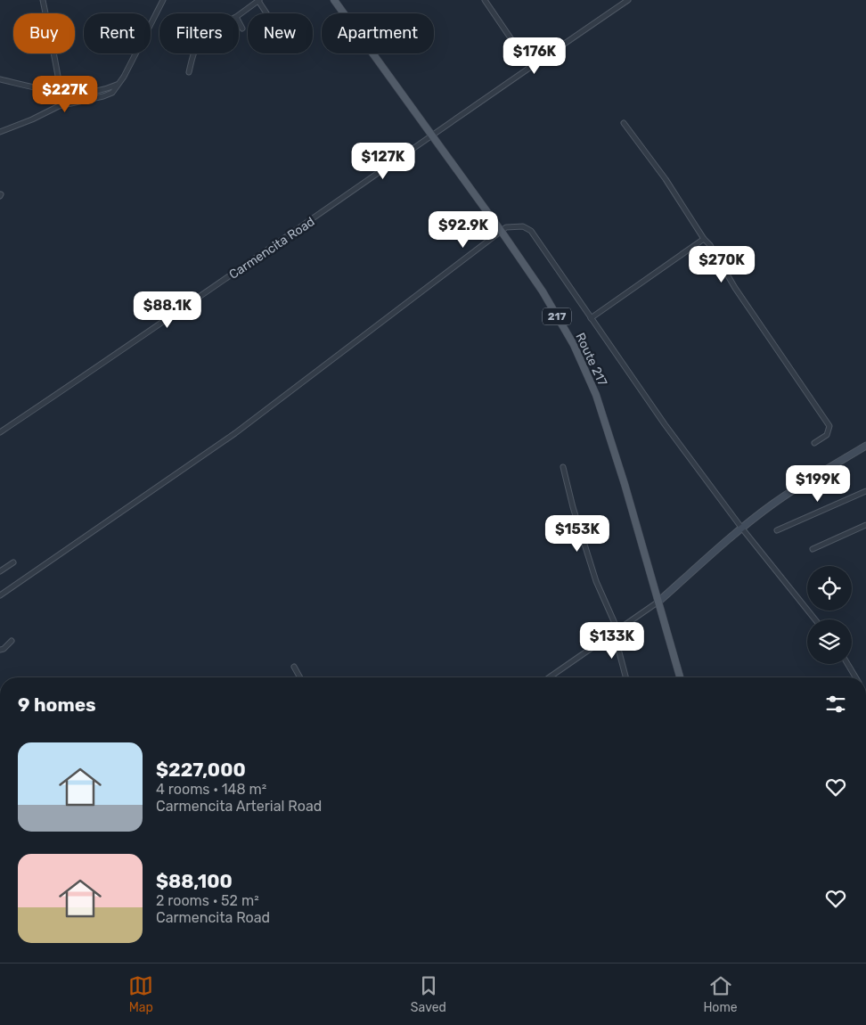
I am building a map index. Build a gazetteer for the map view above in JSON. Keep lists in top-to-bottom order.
{
  "streets": {
    "main road": ["217", "Route 217"],
    "street": ["Carmencita Road"]
  },
  "crossings": [
    ["Carmencita Road", "Route 217"]
  ],
  "page": {
    "chip": [
      "Buy",
      "Rent",
      "Filters",
      "New",
      "Apartment"
    ],
    "price": [
      "$176K",
      "$227K",
      "$127K",
      "$92.9K",
      "$270K",
      "$88.1K",
      "$199K",
      "$153K",
      "$133K"
    ],
    "heading": "9 homes",
    "list": [
      {
        "name": "$227,000",
        "note": "4 rooms · 148 m² · Carmencita Arterial Road"
      },
      {
        "name": "$88,100",
        "note": "2 rooms · 52 m² · Carmencita Road"
      }
    ],
    "tabs": ["Map", "Saved", "Home"]
  }
}
